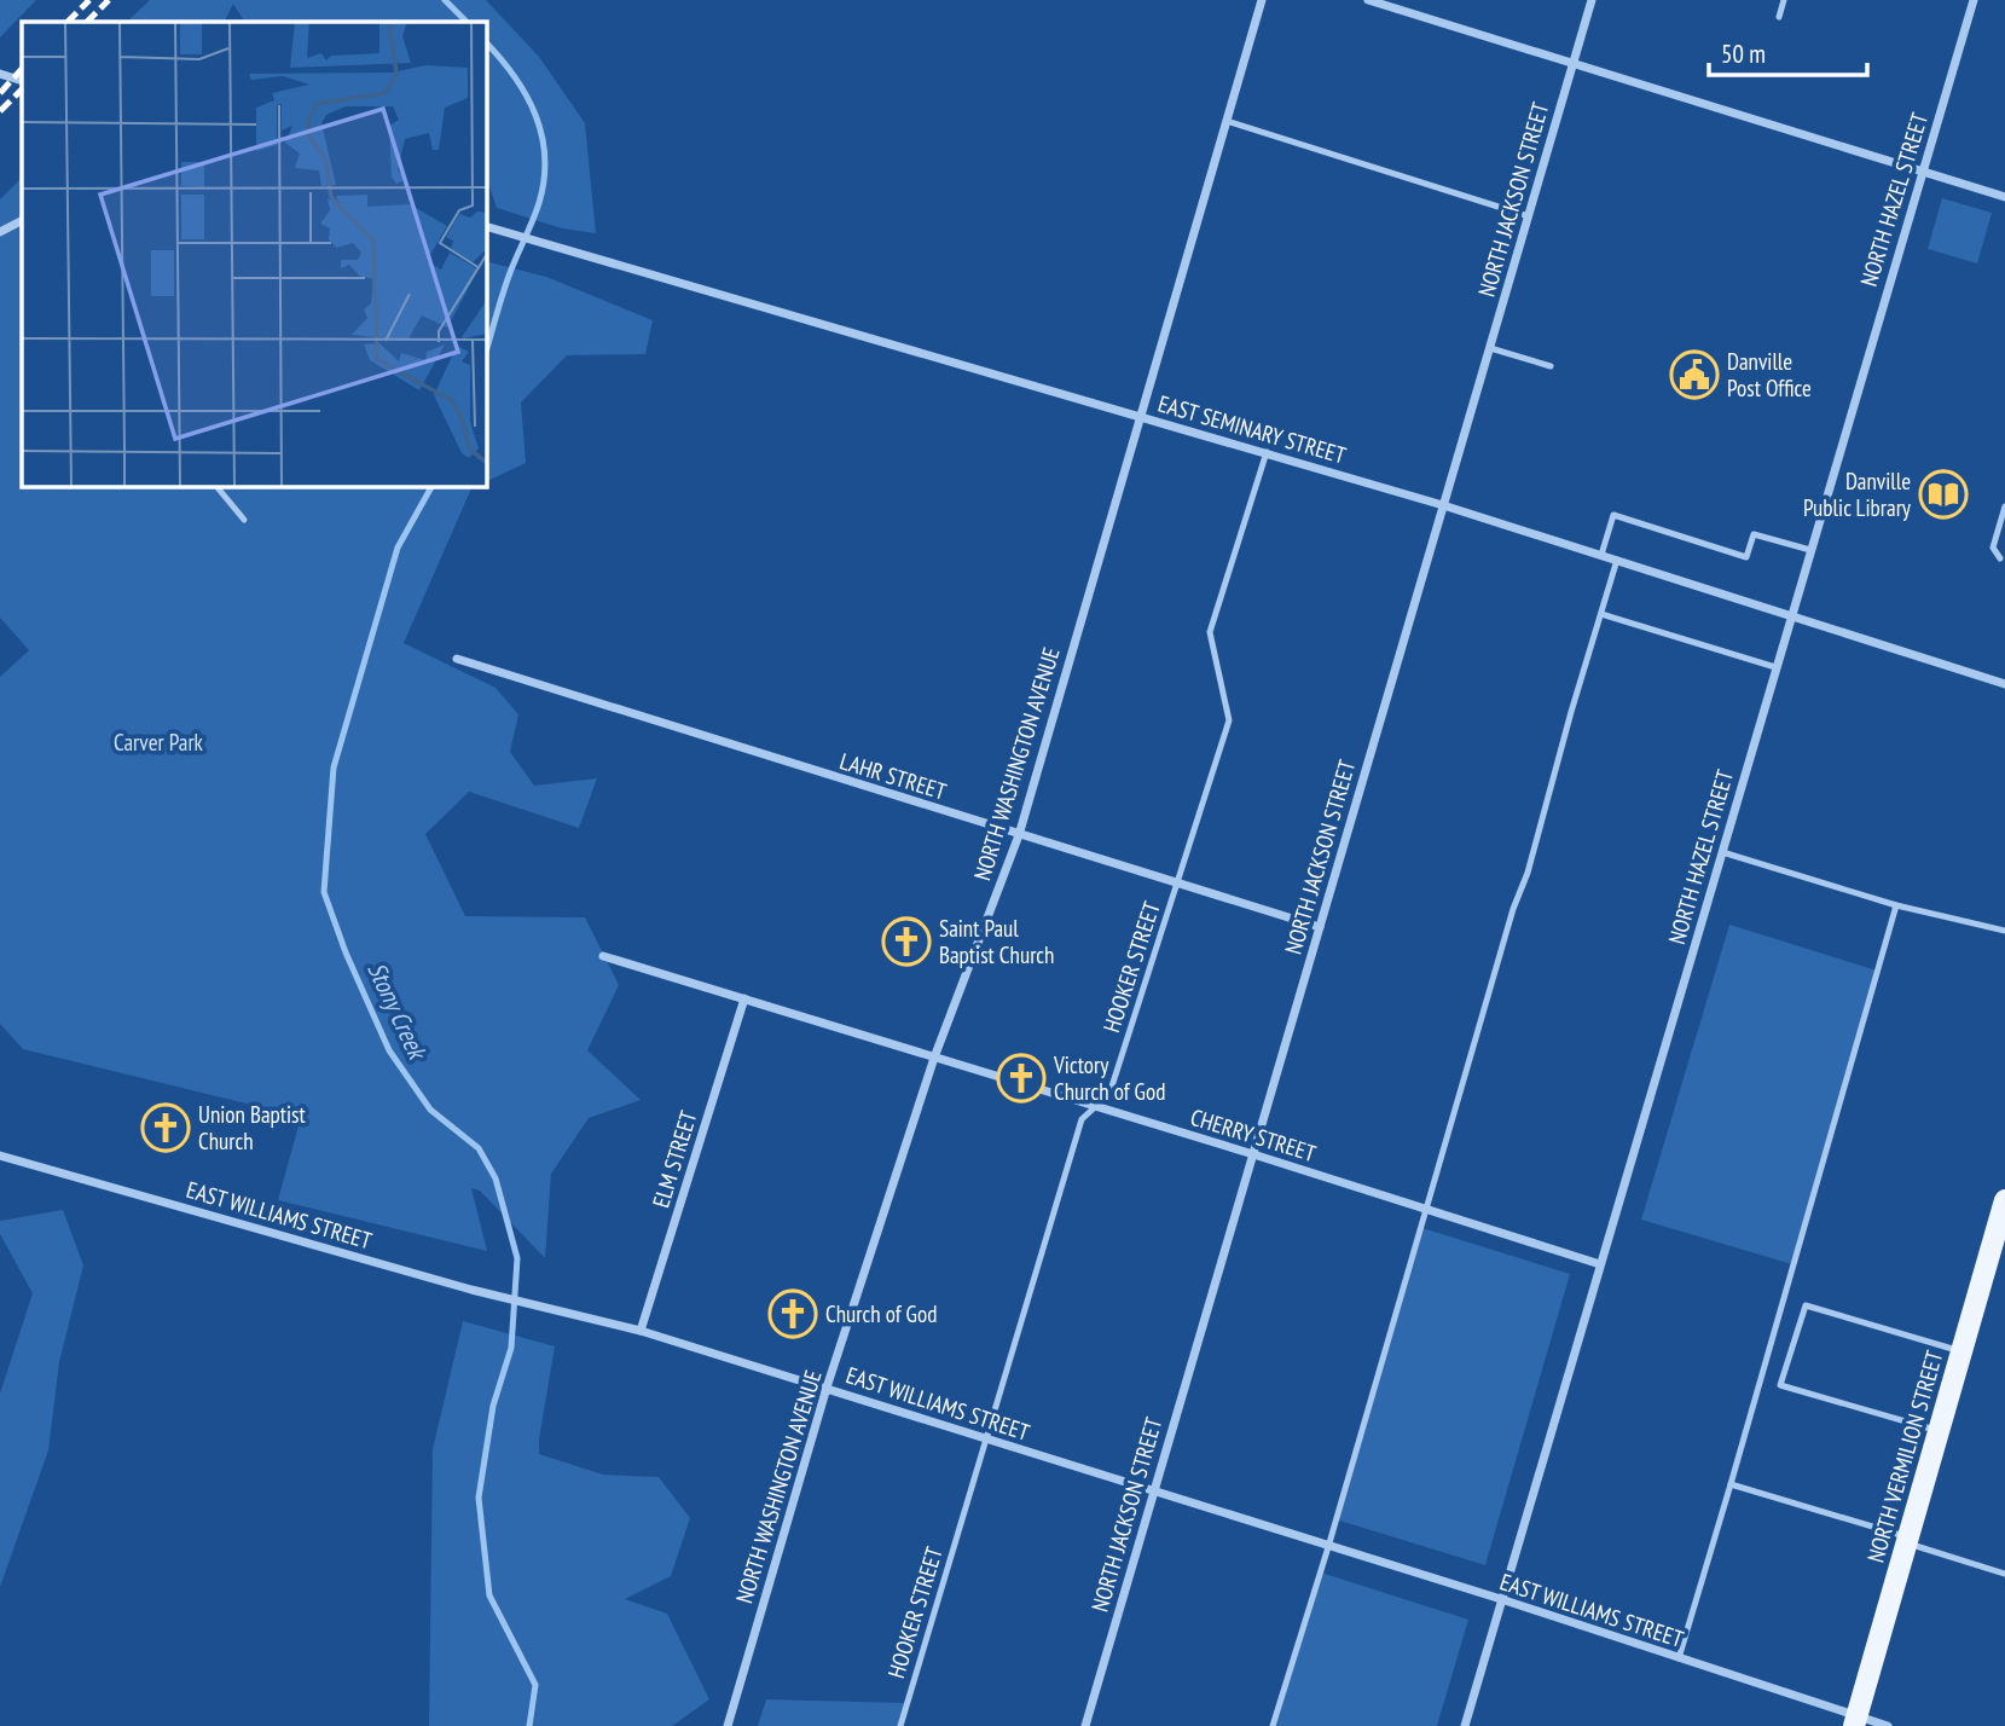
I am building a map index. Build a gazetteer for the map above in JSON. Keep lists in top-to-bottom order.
{
  "streets": {
    "main road": ["NORTH VERMILION STREET"],
    "street": [
      "NORTH JACKSON STREET",
      "NORTH HAZEL STREET",
      "EAST SEMINARY STREET",
      "NORTH WASHINGTON AVENUE",
      "LAHR STREET",
      "CHERRY STREET",
      "ELM STREET",
      "EAST WILLIAMS STREET"
    ],
    "lane": ["HOOKER STREET"]
  },
  "crossings": [
    ["NORTH JACKSON STREET", "EAST SEMINARY STREET"],
    ["NORTH JACKSON STREET", "LAHR STREET"],
    ["NORTH JACKSON STREET", "CHERRY STREET"],
    ["NORTH JACKSON STREET", "EAST WILLIAMS STREET"],
    ["NORTH HAZEL STREET", "EAST SEMINARY STREET"],
    ["NORTH HAZEL STREET", "CHERRY STREET"],
    ["NORTH HAZEL STREET", "EAST WILLIAMS STREET"],
    ["EAST SEMINARY STREET", "NORTH WASHINGTON AVENUE"],
    ["EAST SEMINARY STREET", "HOOKER STREET"],
    ["NORTH WASHINGTON AVENUE", "LAHR STREET"],
    ["NORTH WASHINGTON AVENUE", "CHERRY STREET"],
    ["NORTH WASHINGTON AVENUE", "EAST WILLIAMS STREET"],
    ["LAHR STREET", "HOOKER STREET"],
    ["HOOKER STREET", "CHERRY STREET"],
    ["HOOKER STREET", "EAST WILLIAMS STREET"],
    ["CHERRY STREET", "ELM STREET"],
    ["ELM STREET", "EAST WILLIAMS STREET"],
    ["EAST WILLIAMS STREET", "NORTH VERMILION STREET"]
  ],
  "water": ["Stony Creek"],
  "parks": ["Carver Park"],
  "places": {
    "public building": ["Danville Post Office"],
    "library": ["Danville Public Library"],
    "church": [
      "Saint Paul Baptist Church",
      "Victory Church of God",
      "Union Baptist Church",
      "Church of God"
    ]
  },
  "scale_bar": "50 m"
}
